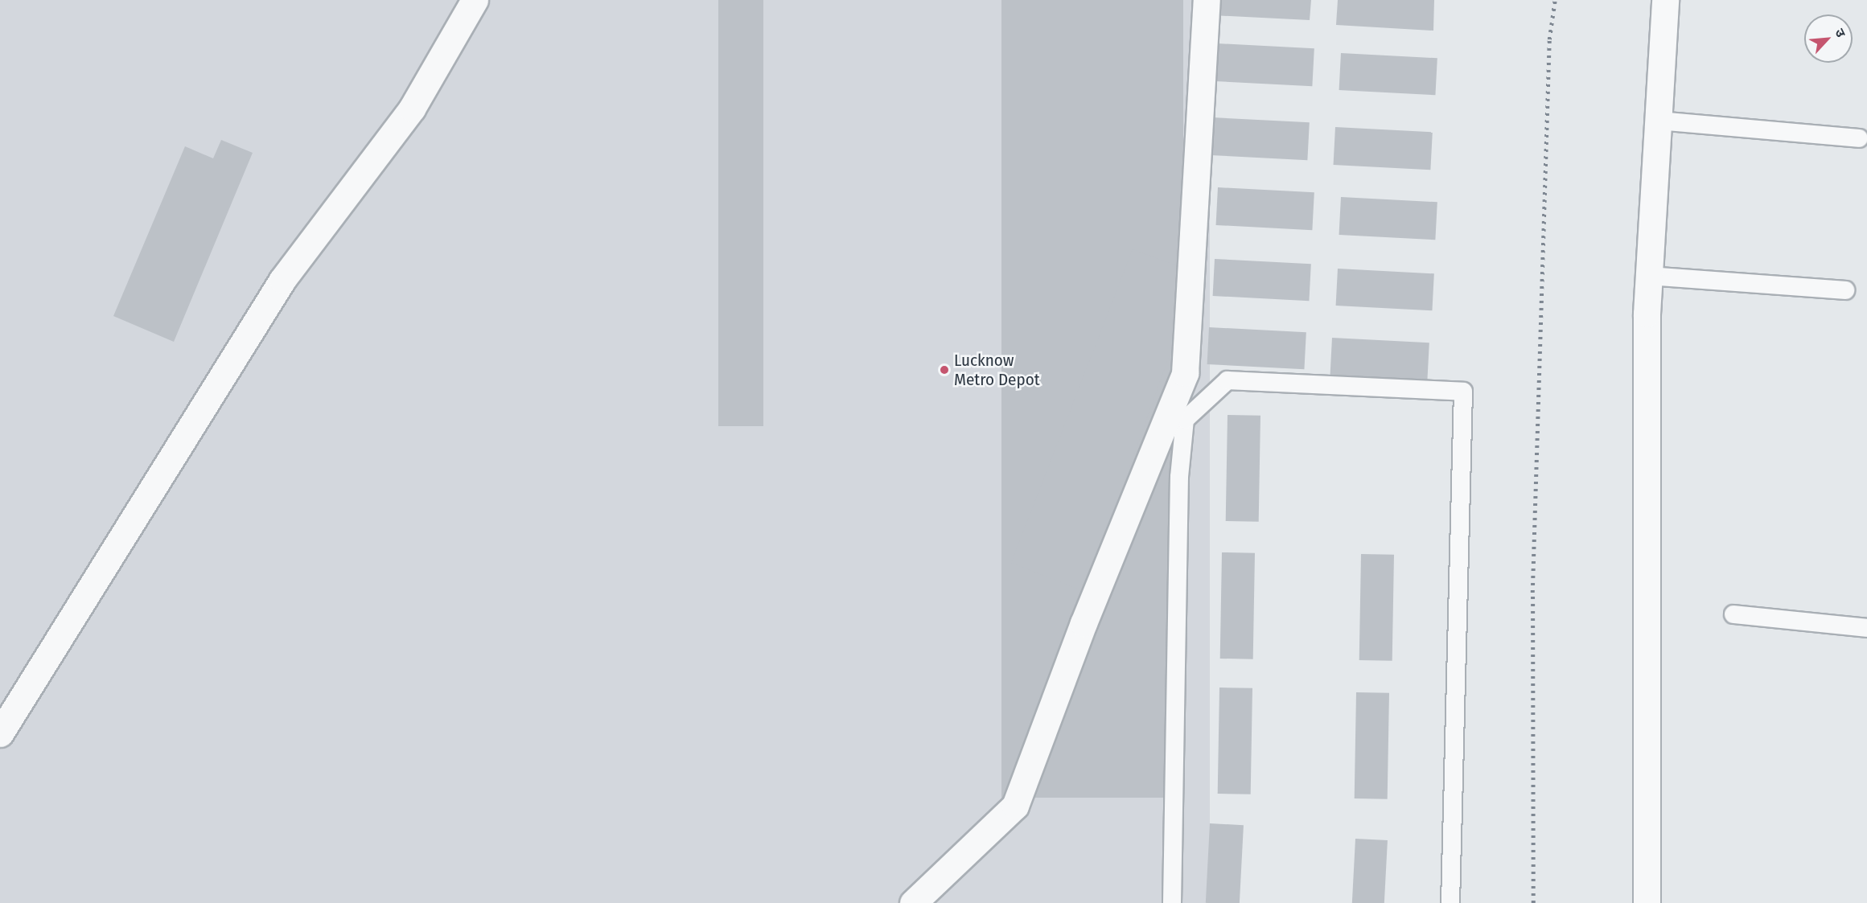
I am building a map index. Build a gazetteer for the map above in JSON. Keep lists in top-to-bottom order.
{
  "places": ["Lucknow Metro Depot"],
  "north": "top right"
}
